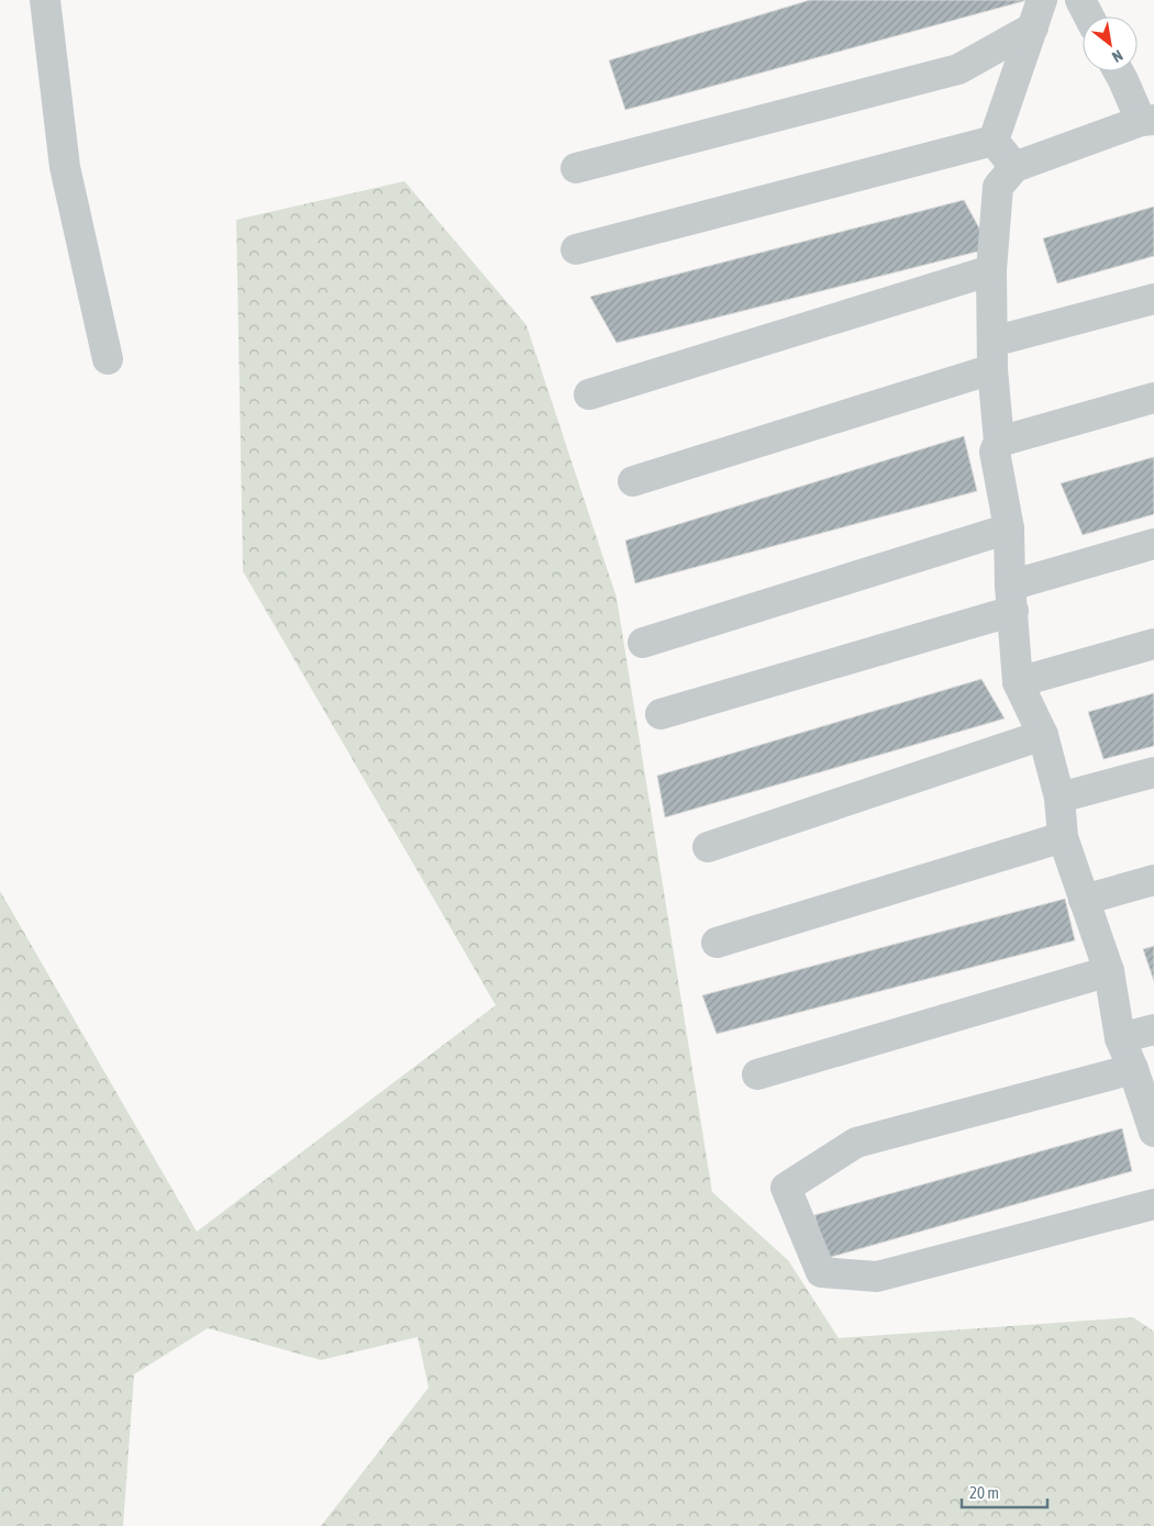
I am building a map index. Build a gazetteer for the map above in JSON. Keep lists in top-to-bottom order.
{
  "scale_bar": "20 m",
  "north": "bottom right"
}
